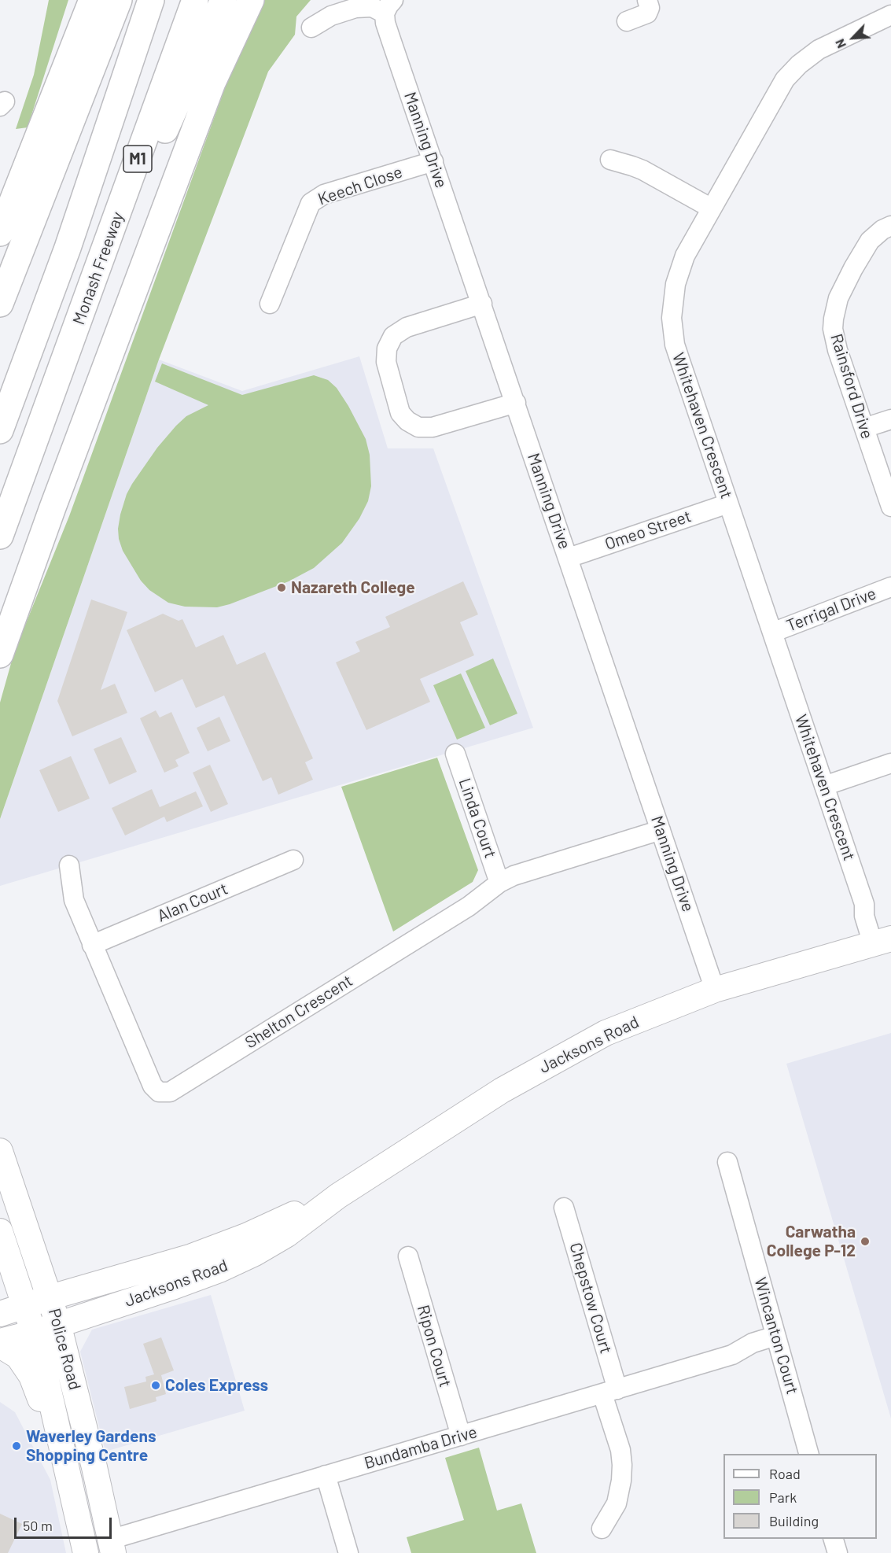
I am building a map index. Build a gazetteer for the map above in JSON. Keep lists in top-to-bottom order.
{
  "streets": {
    "highway": ["M1", "Monash Freeway"],
    "main road": ["Jacksons Road", "Police Road"],
    "street": [
      "Manning Drive",
      "Keech Close",
      "Rainsford Drive",
      "Whitehaven Crescent",
      "Omeo Street",
      "Terrigal Drive",
      "Linda Court",
      "Alan Court",
      "Shelton Crescent",
      "Chepstow Court",
      "Wincanton Court",
      "Ripon Court",
      "Bundamba Drive"
    ]
  },
  "crossings": [
    ["Manning Drive", "Keech Close"],
    ["Manning Drive", "Omeo Street"],
    ["Manning Drive", "Shelton Crescent"],
    ["Manning Drive", "Jacksons Road"],
    ["Whitehaven Crescent", "Omeo Street"],
    ["Whitehaven Crescent", "Terrigal Drive"],
    ["Whitehaven Crescent", "Jacksons Road"],
    ["Linda Court", "Shelton Crescent"],
    ["Alan Court", "Shelton Crescent"],
    ["Jacksons Road", "Police Road"],
    ["Chepstow Court", "Bundamba Drive"],
    ["Wincanton Court", "Bundamba Drive"],
    ["Ripon Court", "Bundamba Drive"],
    ["Police Road", "Bundamba Drive"]
  ],
  "places": [
    "Nazareth College",
    "Carwatha College P-12",
    "Coles Express",
    "Waverley Gardens Shopping Centre"
  ],
  "legend": ["Road", "Park", "Building"],
  "scale_bar": "50 m",
  "north": "bottom left"
}
